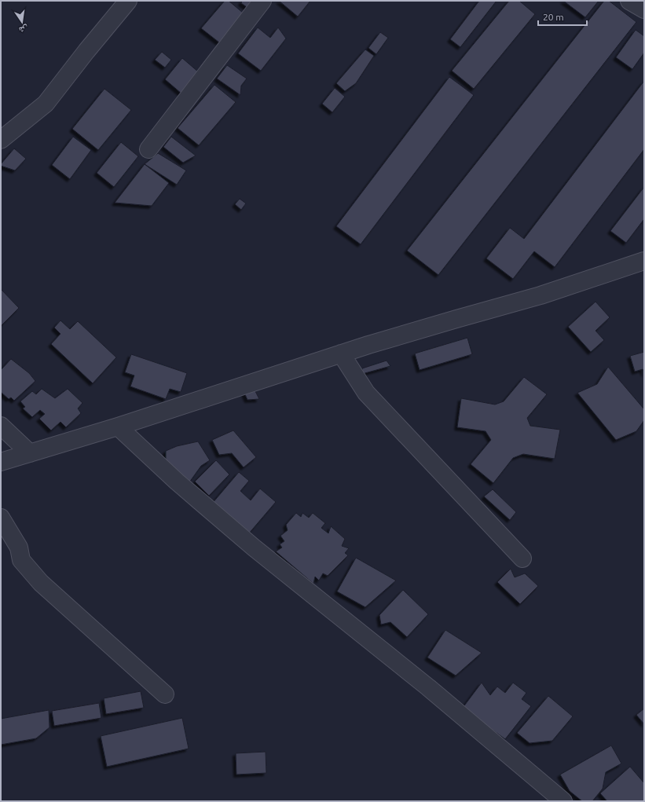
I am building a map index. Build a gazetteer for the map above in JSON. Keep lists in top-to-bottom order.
{
  "scale_bar": "20 m",
  "north": "bottom"
}
